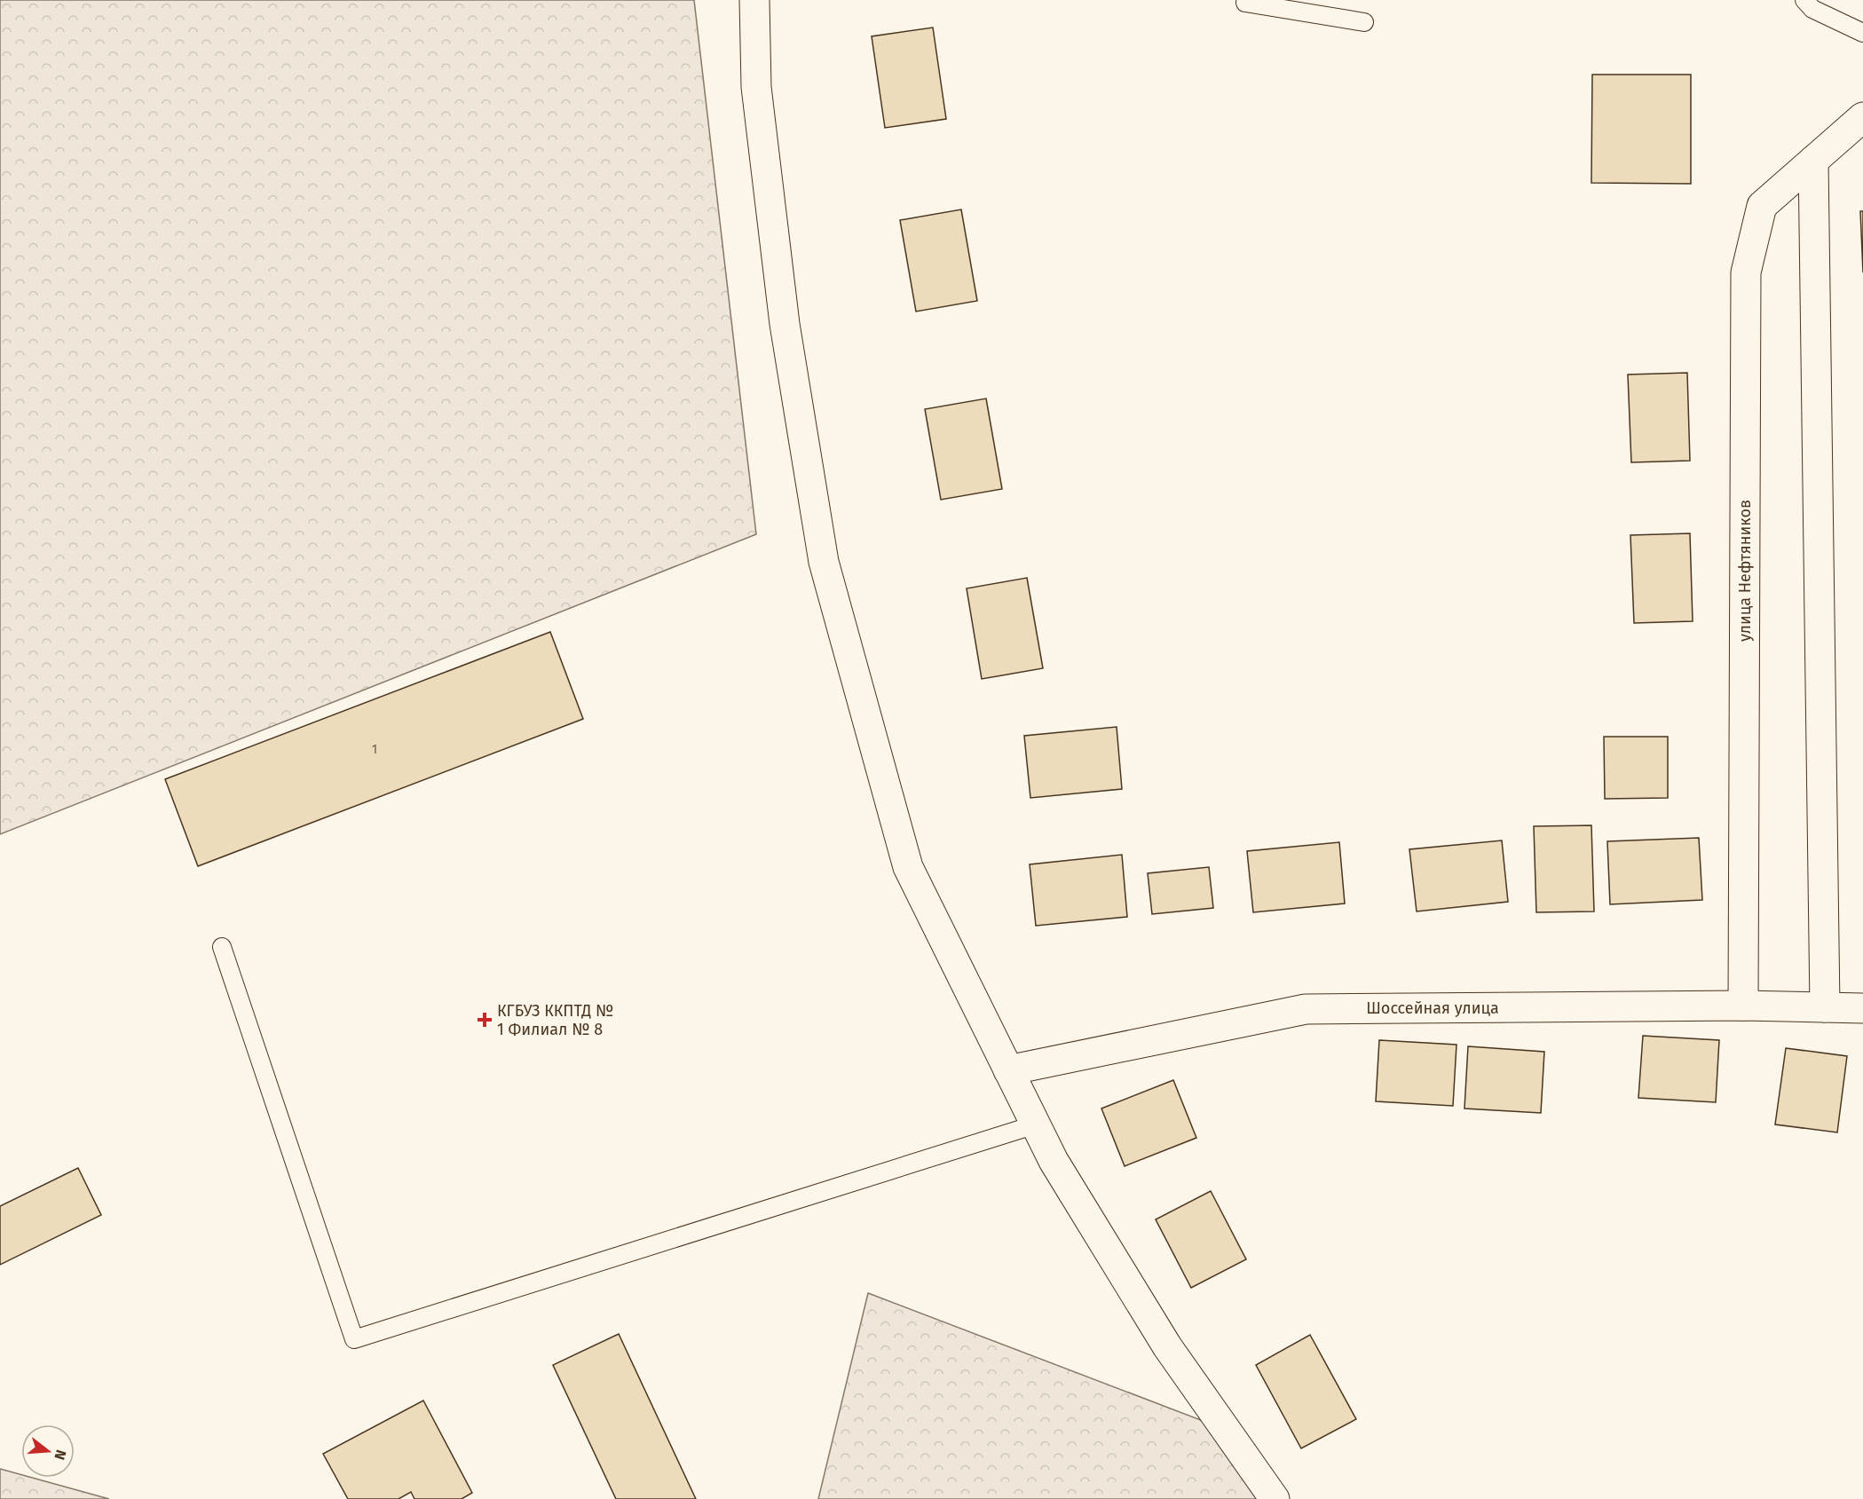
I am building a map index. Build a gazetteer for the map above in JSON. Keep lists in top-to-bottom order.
{
  "streets": {
    "street": ["улица Нефтяников", "Шоссейная улица"]
  },
  "crossings": [
    ["улица Нефтяников", "Шоссейная улица"]
  ],
  "places": {
    "health": ["КГБУЗ ККПТД № 1 Филиал № 8"]
  },
  "house_numbers": ["1"],
  "north": "right"
}
